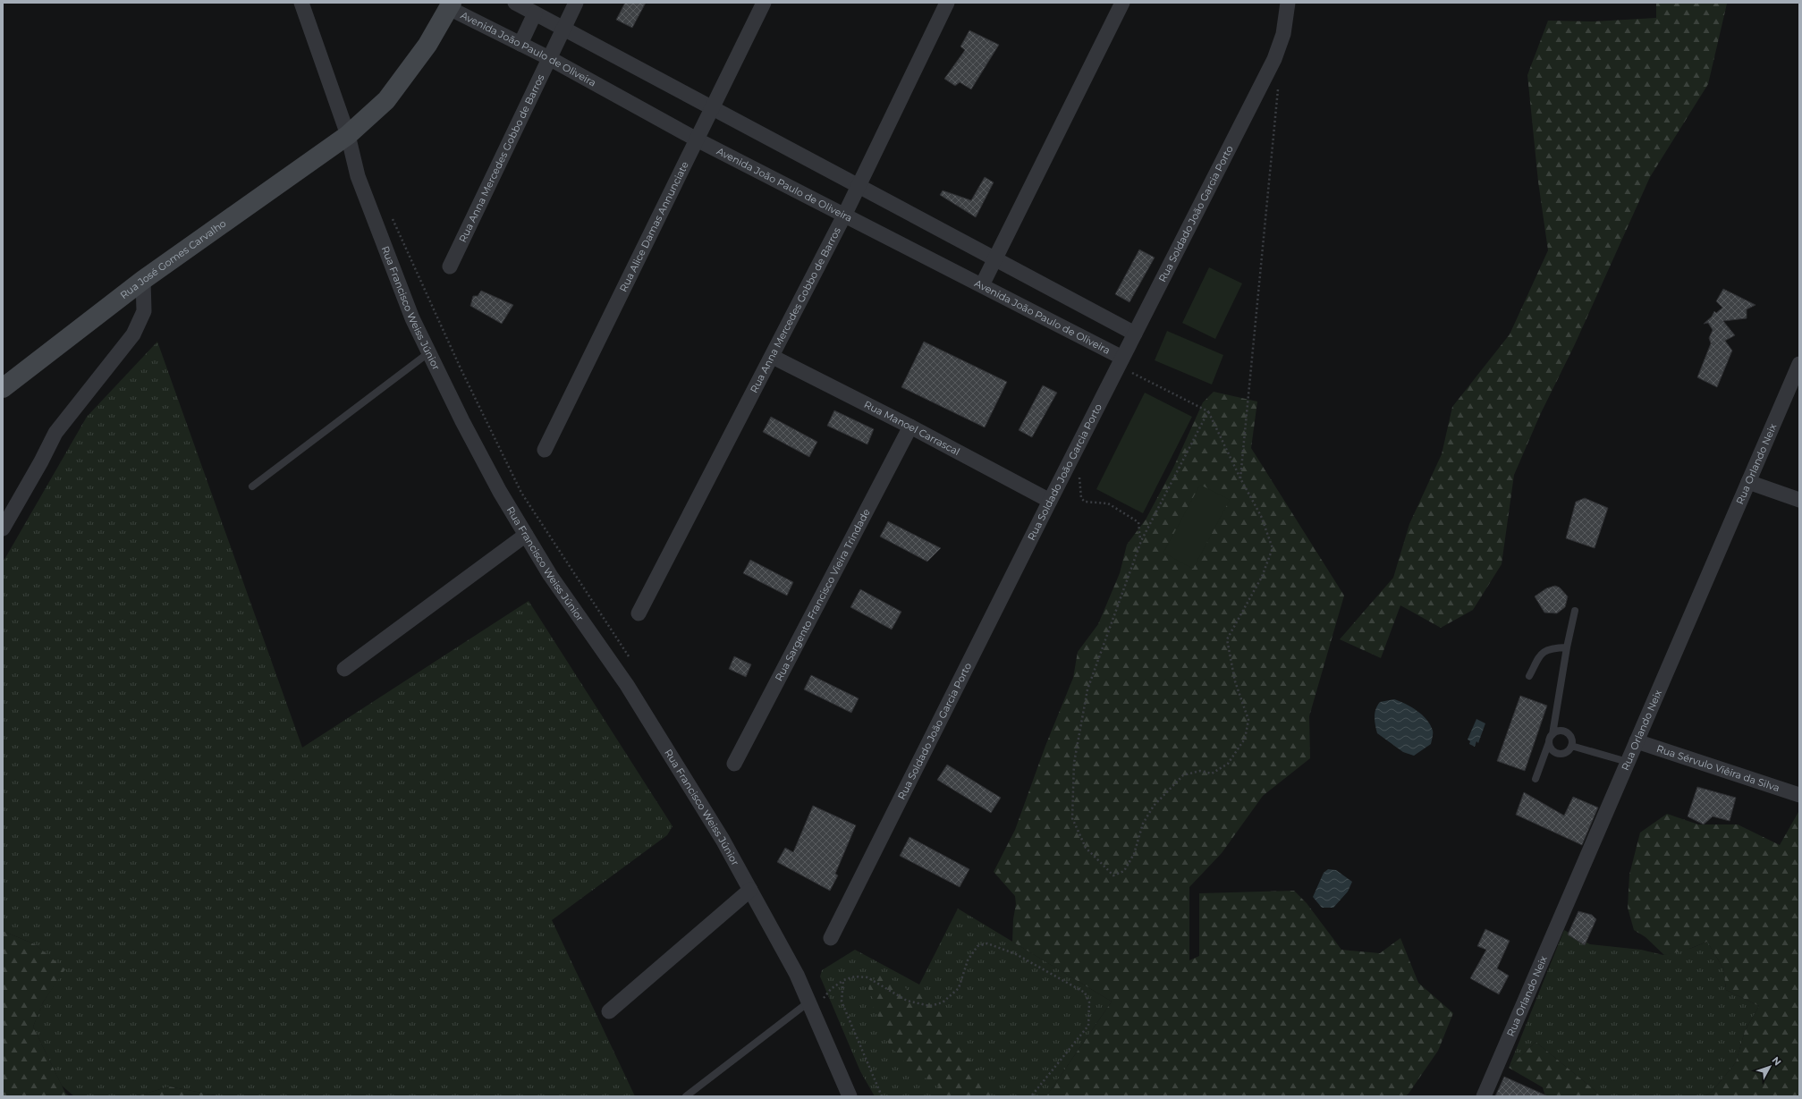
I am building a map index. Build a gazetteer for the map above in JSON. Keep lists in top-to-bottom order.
{
  "streets": {
    "main road": ["Rua José Gomes Carvalho"],
    "street": [
      "Avenida João Paulo de Oliveira",
      "Rua Anna Mercedes Gobbo de Barros",
      "Rua Soldado João Garcia Porto",
      "Rua Alice Damas Annunciate",
      "Rua Francisco Weiss Júnior",
      "Rua Manoel Carrascal",
      "Rua Orlando Neix",
      "Rua Sargento Francisco Vieira Trindade",
      "Rua Sérvulo Viêira da Silva"
    ]
  },
  "crossings": [
    ["Avenida João Paulo de Oliveira", "Rua Anna Mercedes Gobbo de Barros"],
    ["Avenida João Paulo de Oliveira", "Rua Soldado João Garcia Porto"],
    ["Avenida João Paulo de Oliveira", "Rua Alice Damas Annunciate"],
    ["Avenida João Paulo de Oliveira", "Rua José Gomes Carvalho"],
    ["Rua Anna Mercedes Gobbo de Barros", "Rua Manoel Carrascal"],
    ["Rua Soldado João Garcia Porto", "Rua Manoel Carrascal"],
    ["Rua José Gomes Carvalho", "Rua Francisco Weiss Júnior"],
    ["Rua Manoel Carrascal", "Rua Sargento Francisco Vieira Trindade"],
    ["Rua Orlando Neix", "Rua Sérvulo Viêira da Silva"]
  ],
  "north": "top right"
}
